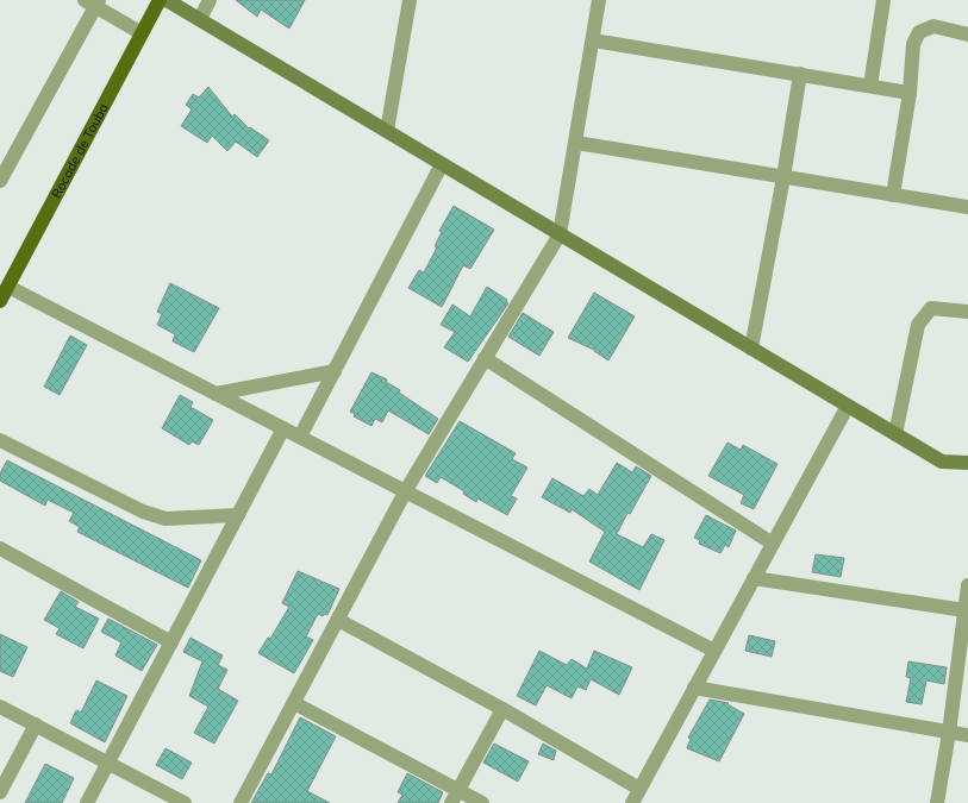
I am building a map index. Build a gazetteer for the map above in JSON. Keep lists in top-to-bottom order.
{
  "streets": {
    "main road": ["Rocade de Touba"]
  }
}
